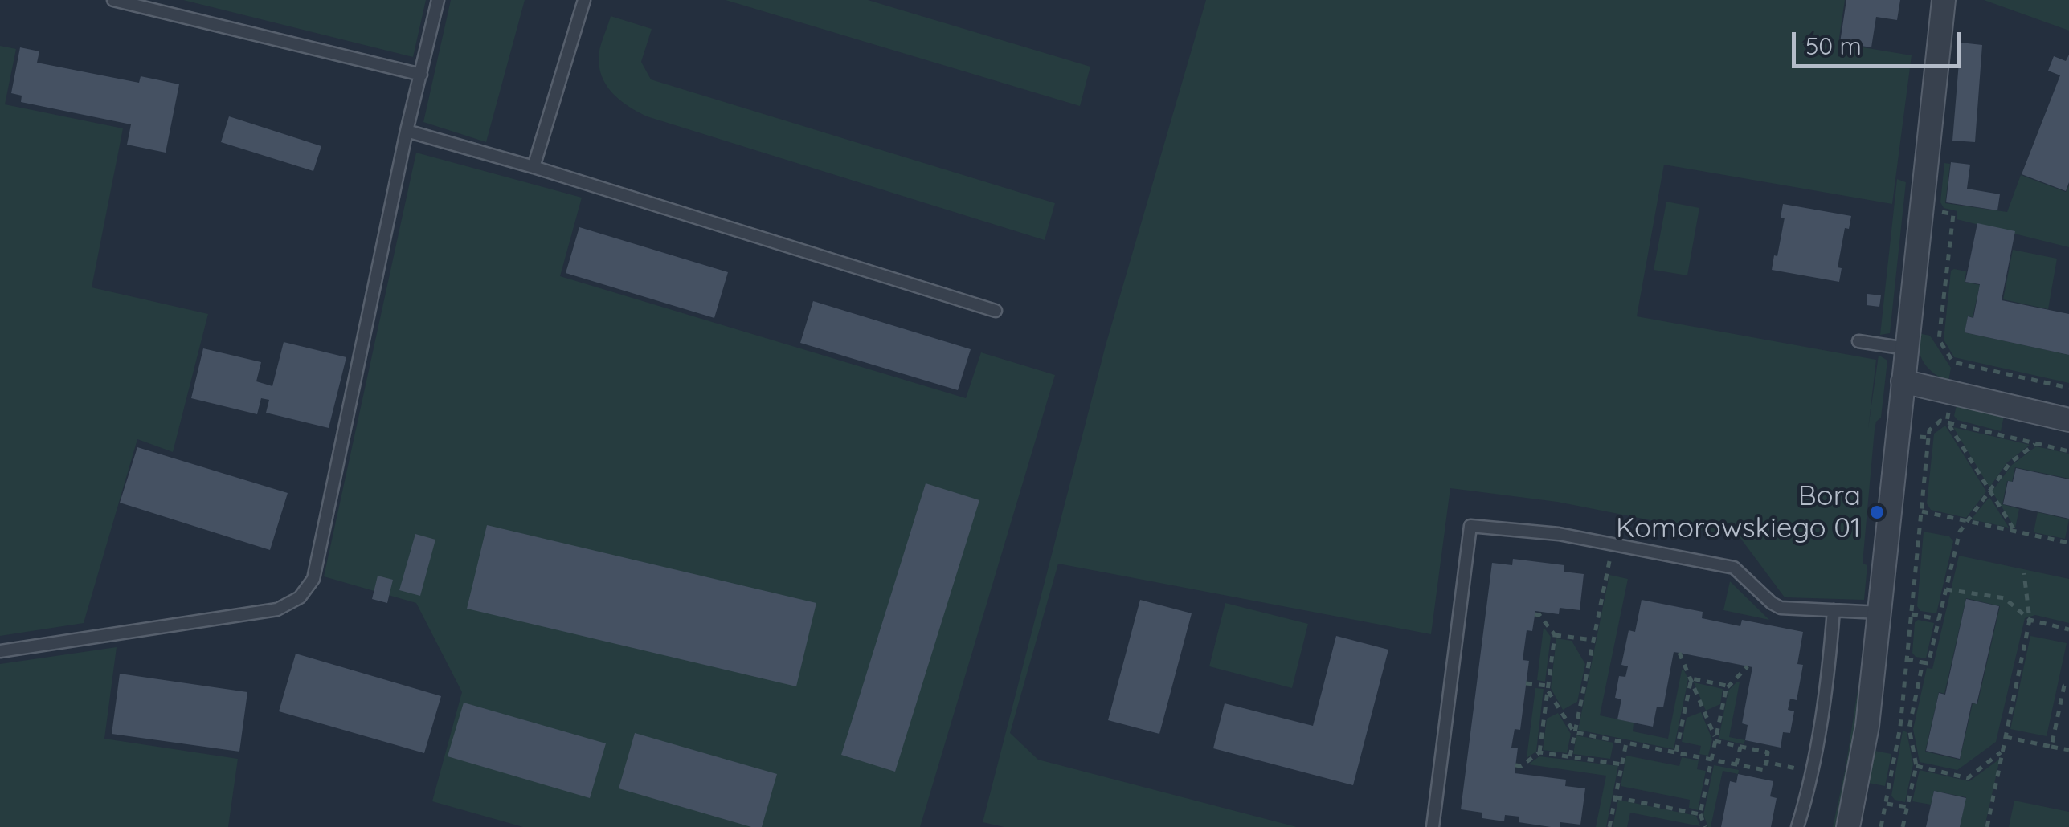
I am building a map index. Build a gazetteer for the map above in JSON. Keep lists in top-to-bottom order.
{
  "places": ["Bora Komorowskiego 01"],
  "scale_bar": "50 m"
}
